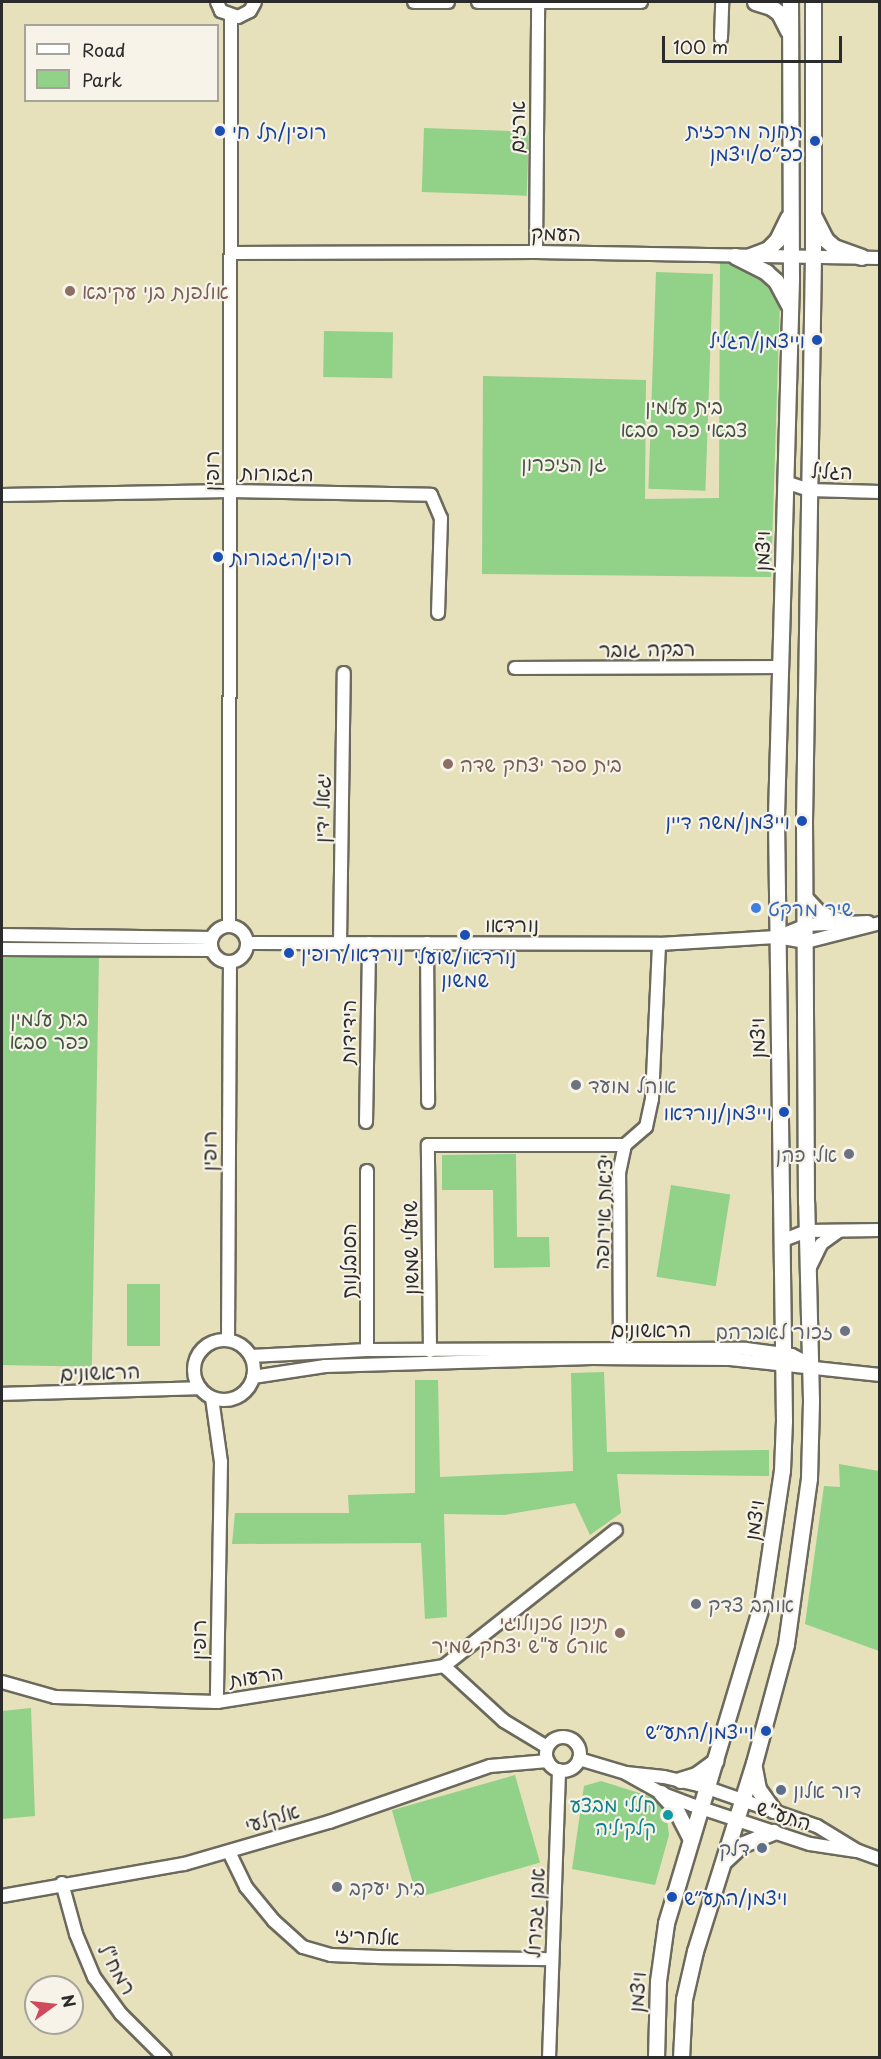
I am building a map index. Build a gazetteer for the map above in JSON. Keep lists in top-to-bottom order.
{
  "streets": {
    "main road": ["ויצמן"],
    "street": [
      "ארזים",
      "העמק",
      "רופין",
      "הגליל",
      "הגבורות",
      "רבקה גובר",
      "יגאל ידין",
      "נורדאו",
      "הידידות",
      "יציאת אירופה",
      "שועלי שמשון",
      "הסובלנות",
      "הראשונים",
      "הרעות",
      "התע\"ש",
      "אלקלעי",
      "אבן גבירול",
      "אלחריזי",
      "רמח\"ל"
    ]
  },
  "crossings": [
    ["ארזים", "העמק"],
    ["העמק", "רופין"],
    ["העמק", "ויצמן"],
    ["רופין", "הגבורות"],
    ["רופין", "נורדאו"],
    ["רופין", "הראשונים"],
    ["רופין", "הרעות"],
    ["הגליל", "ויצמן"],
    ["ויצמן", "רבקה גובר"],
    ["ויצמן", "נורדאו"],
    ["ויצמן", "הראשונים"],
    ["ויצמן", "התע\"ש"],
    ["יגאל ידין", "נורדאו"],
    ["נורדאו", "הידידות"],
    ["נורדאו", "יציאת אירופה"],
    ["יציאת אירופה", "שועלי שמשון"],
    ["יציאת אירופה", "הראשונים"],
    ["שועלי שמשון", "הראשונים"],
    ["הסובלנות", "הראשונים"],
    ["אלקלעי", "אבן גבירול"],
    ["אלקלעי", "אלחריזי"],
    ["אלקלעי", "רמח\"ל"],
    ["אבן גבירול", "אלחריזי"]
  ],
  "parks": ["בית עלמין צבאי כפר סבא", "גן הזיכרון", "בית עלמין כפר סבא"],
  "places": [
    "רופין/תל חי",
    "תחנה מרכזית כפ״ס/ויצמן",
    "אולפנת בני עקיבא",
    "וייצמן/הגליל",
    "רופין/הגבורות",
    "בית ספר יצחק שדה",
    "וייצמן/משה דיין",
    "שיר מרקט",
    "נורדאו/שועלי שמשון",
    "נורדאו/רופין",
    "אוהל מועד",
    "וייצמן/נורדאו",
    "אלי כהן",
    "זכור לאברהם",
    "אוהב צדק",
    "תיכון טכנולוגי אורט ע\"ש יצחק שמיר",
    "וייצמן/התע״ש",
    "דור אלון",
    "חללי מבצע קלקיליה",
    "דלק",
    "בית יעקב",
    "ויצמן/התע״ש"
  ],
  "legend": ["Road", "Park"],
  "scale_bar": "100 m",
  "north": "right"
}
